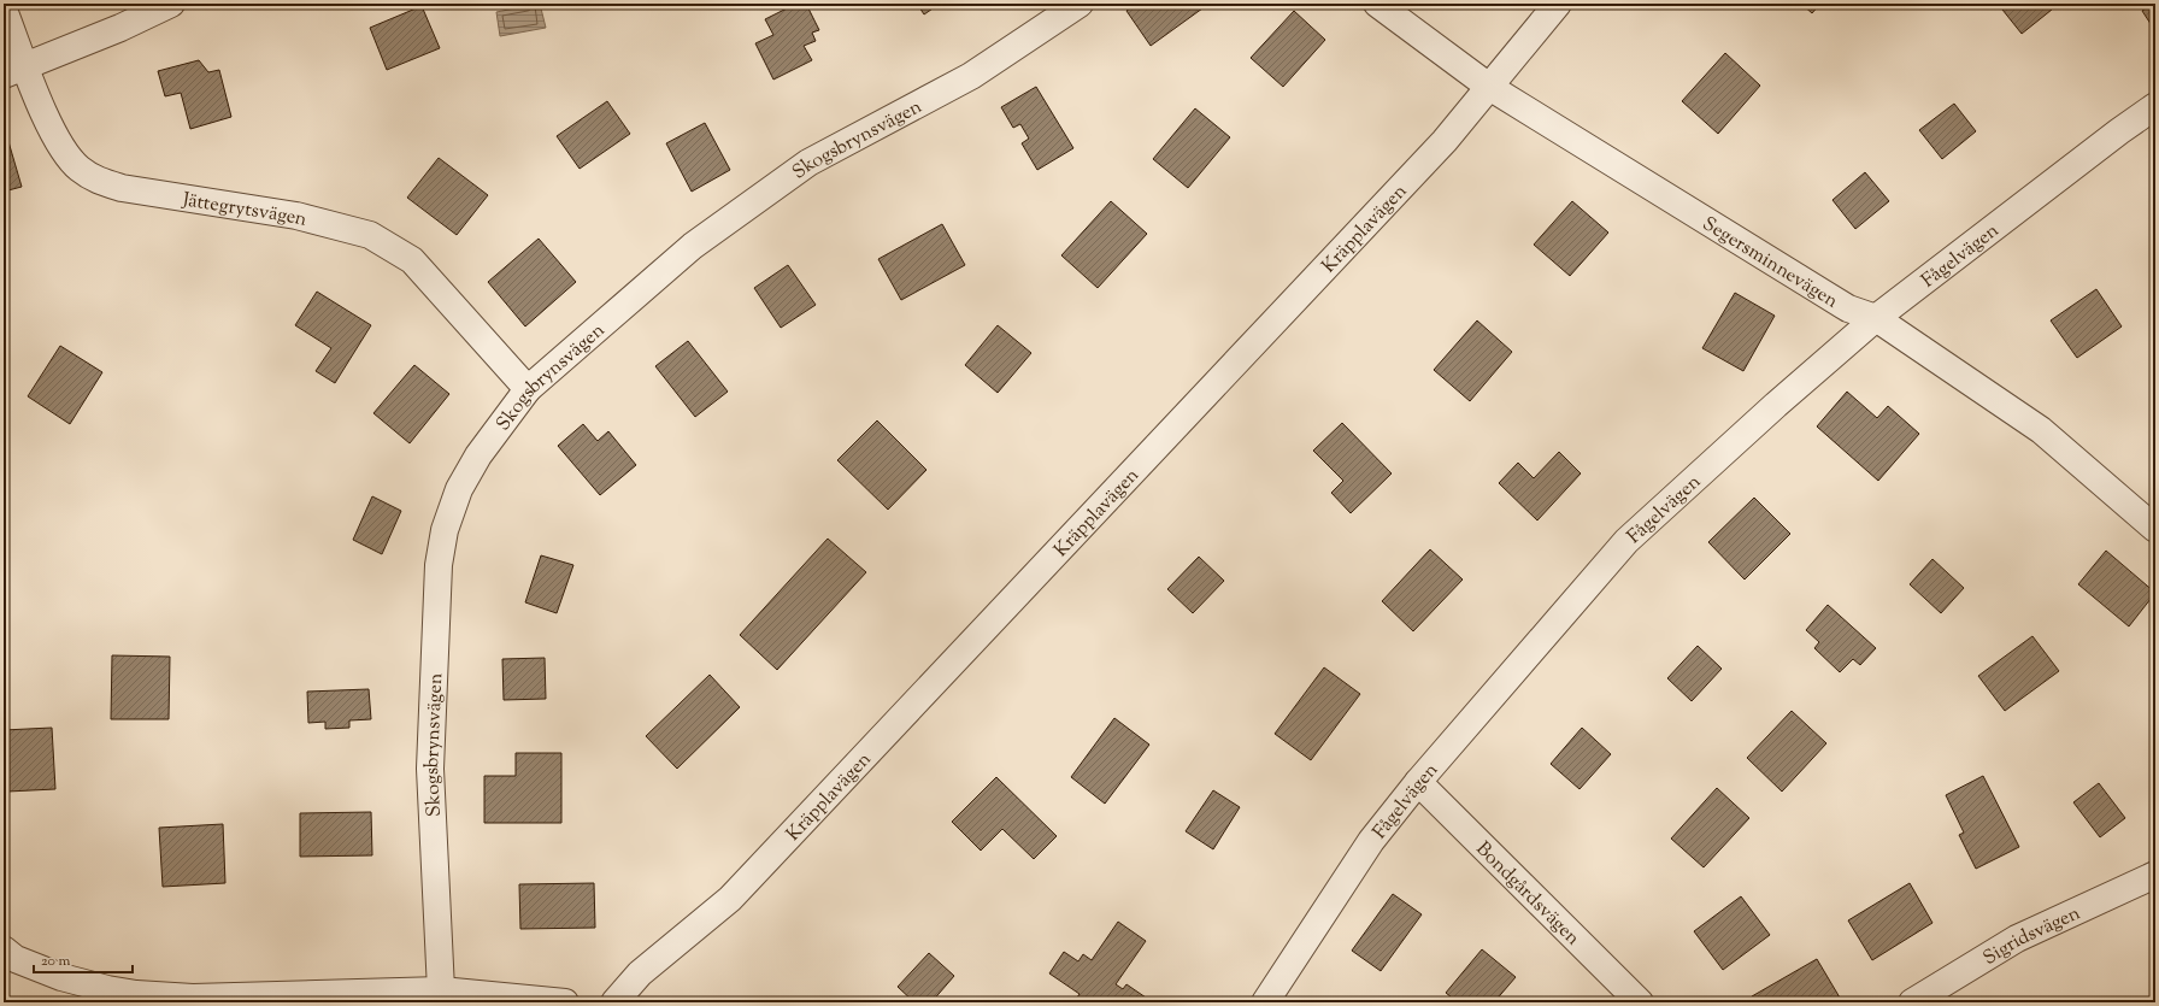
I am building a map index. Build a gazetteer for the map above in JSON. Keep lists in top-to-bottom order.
{
  "streets": {
    "street": [
      "Skogsbrynsvägen",
      "Jättegrytsvägen",
      "Kräpplavägen",
      "Fågelvägen",
      "Segersminnevägen",
      "Bondgårdsvägen",
      "Sigridsvägen"
    ]
  },
  "crossings": [
    ["Skogsbrynsvägen", "Jättegrytsvägen"],
    ["Kräpplavägen", "Segersminnevägen"],
    ["Fågelvägen", "Segersminnevägen"],
    ["Fågelvägen", "Bondgårdsvägen"]
  ],
  "scale_bar": "20 m"
}
